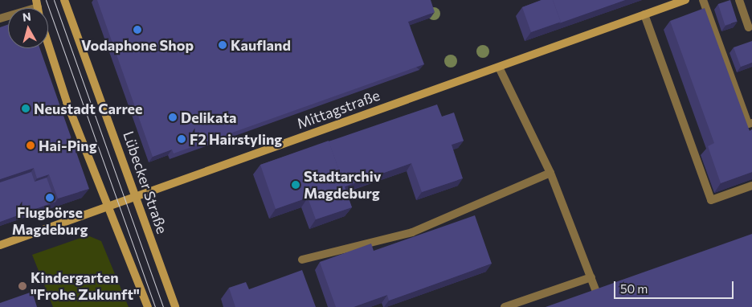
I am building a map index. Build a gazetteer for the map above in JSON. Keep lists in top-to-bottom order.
{
  "streets": {
    "street": ["Mittagstraße", "Lübecker Straße"]
  },
  "crossings": [
    ["Mittagstraße", "Lübecker Straße"]
  ],
  "places": [
    "Vodaphone Shop",
    "Kaufland",
    "Neustadt Carree",
    "Delikata",
    "F2 Hairstyling",
    "Hai-Ping",
    "Stadtarchiv Magdeburg",
    "Flugbörse Magdeburg",
    "Kindergarten \"Frohe Zukunft\""
  ],
  "scale_bar": "50 m",
  "north": "top"
}
